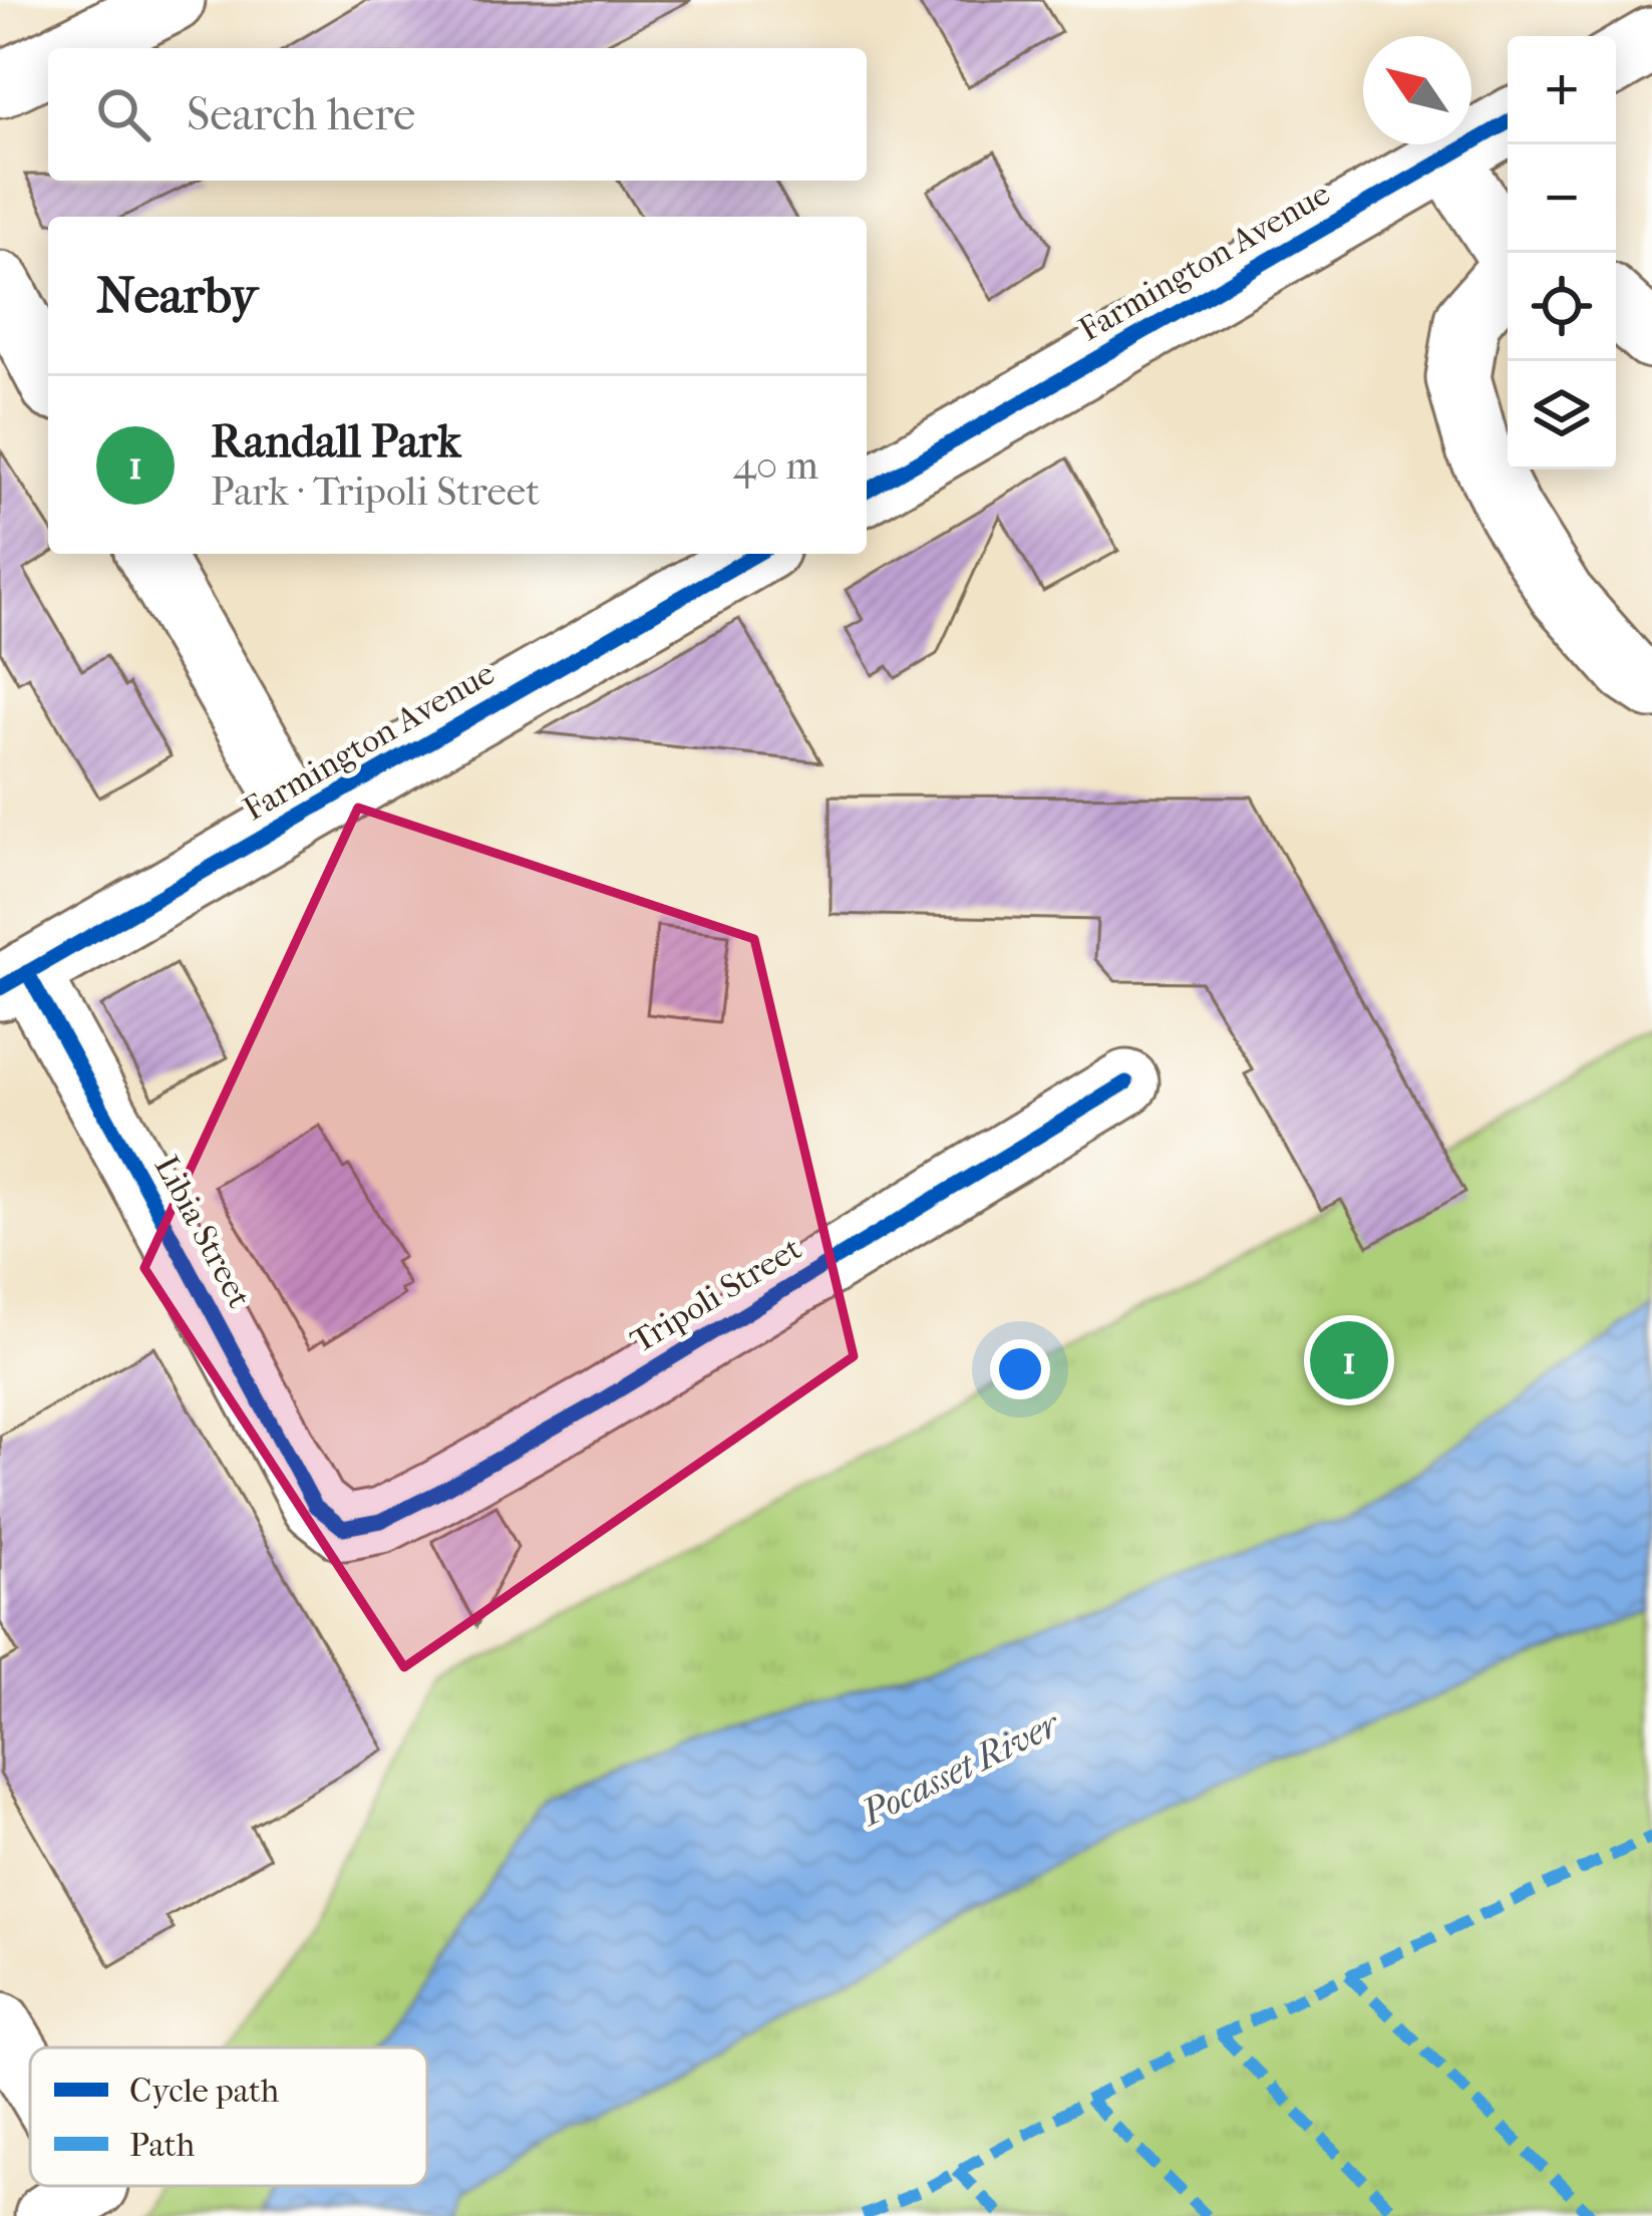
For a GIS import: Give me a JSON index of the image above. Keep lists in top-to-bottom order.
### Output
{
  "streets": {
    "street": ["Farmington Avenue", "Libia Street", "Tripoli Street"]
  },
  "crossings": [
    ["Farmington Avenue", "Libia Street"],
    ["Libia Street", "Tripoli Street"]
  ],
  "water": ["Pocasset River"],
  "legend": ["Cycle path", "Path"],
  "north": "top left",
  "page": {
    "map_buttons": ["+", "−"],
    "search": "Search here",
    "heading": "Nearby",
    "list": [
      {
        "mark": "1",
        "name": "Randall Park",
        "note": "Park · Tripoli Street",
        "value": "40 m"
      }
    ],
    "pins": "1"
  }
}
